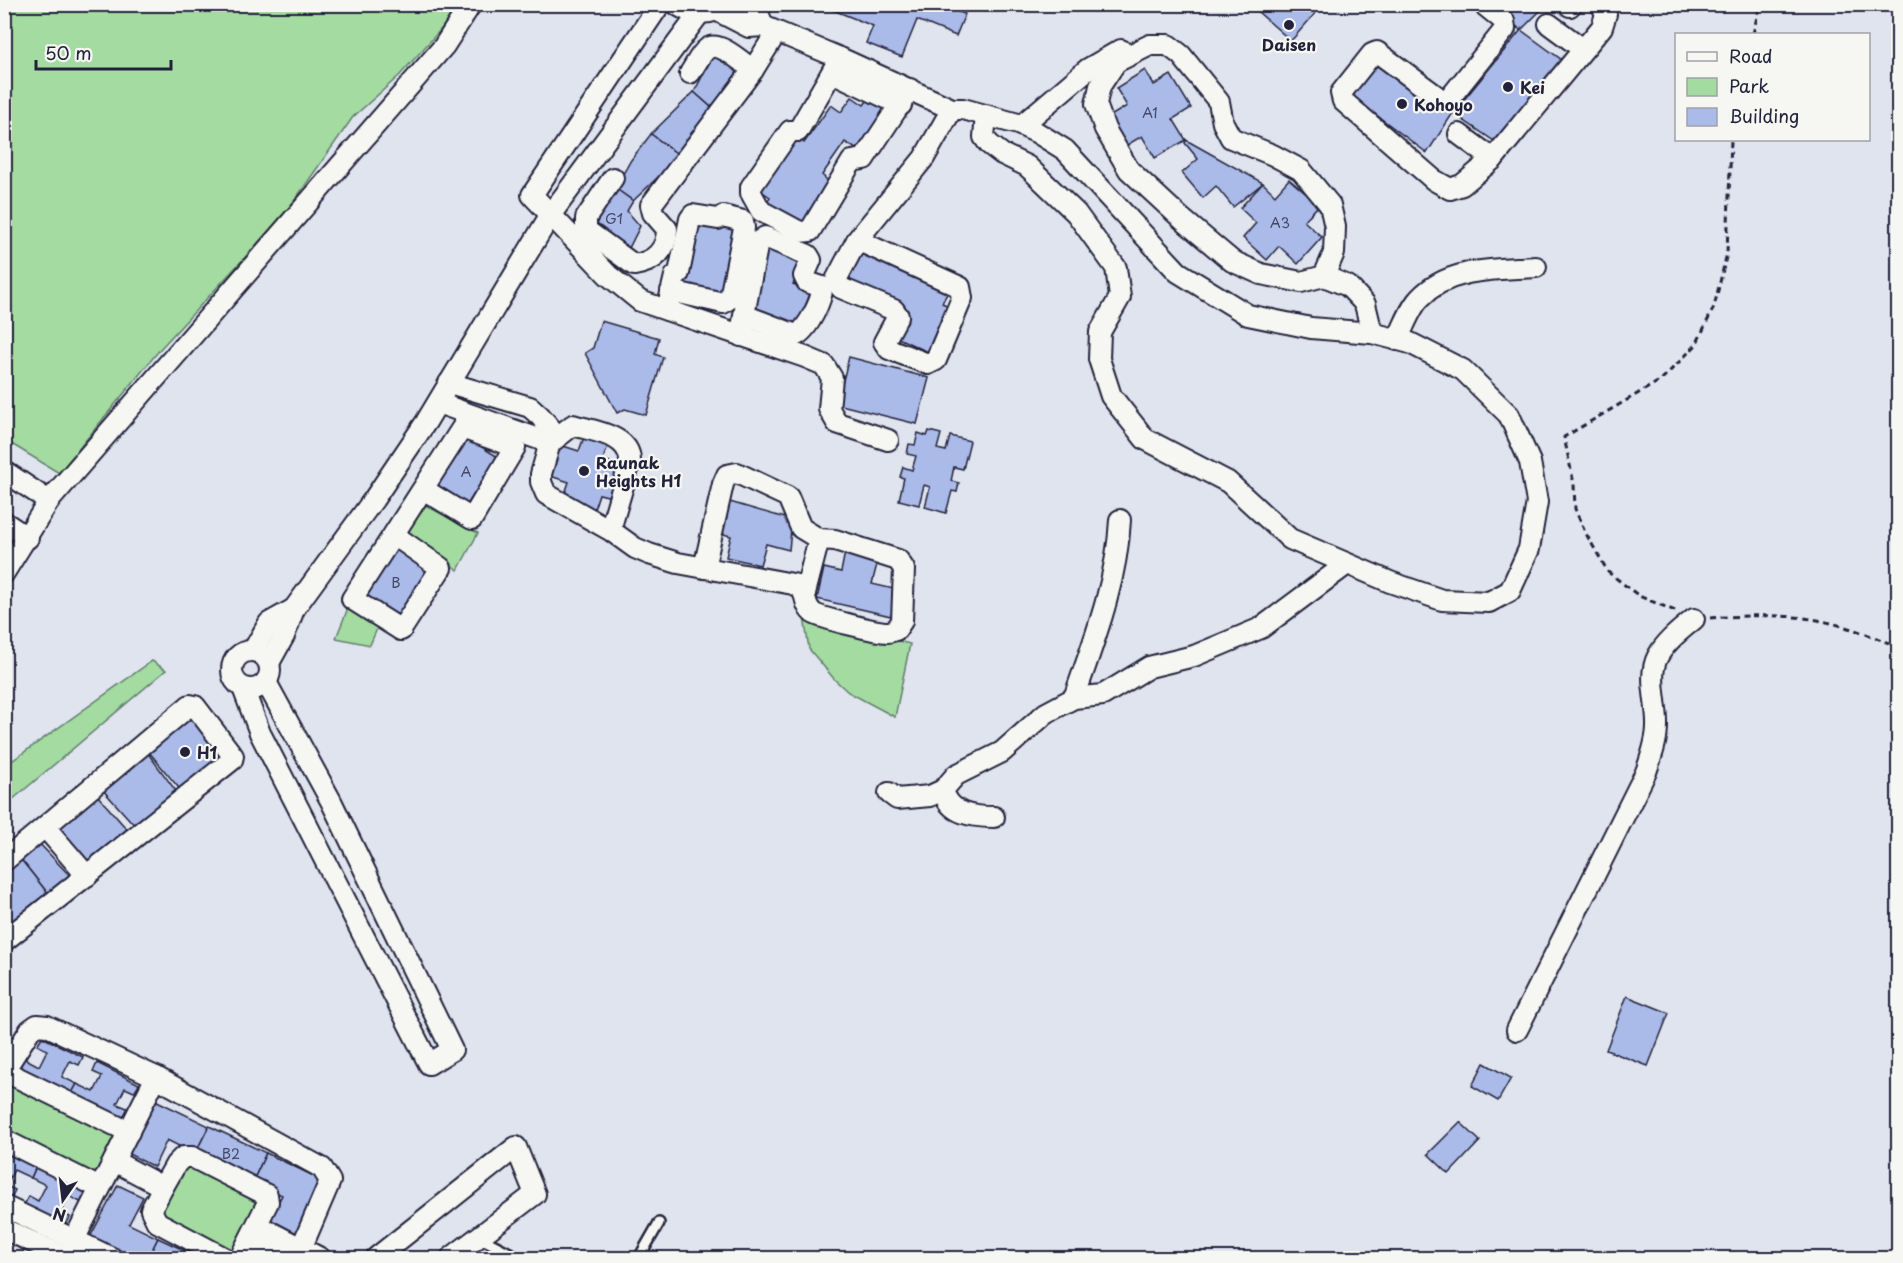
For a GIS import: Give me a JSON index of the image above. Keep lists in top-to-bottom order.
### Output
{
  "places": [
    "Daisen",
    "Kei",
    "Kohoyo",
    "Raunak Heights H1",
    "H1"
  ],
  "house_numbers": [
    "A1",
    "G1",
    "A3",
    "A",
    "B",
    "B2"
  ],
  "legend": ["Road", "Park", "Building"],
  "scale_bar": "50 m",
  "north": "bottom"
}
